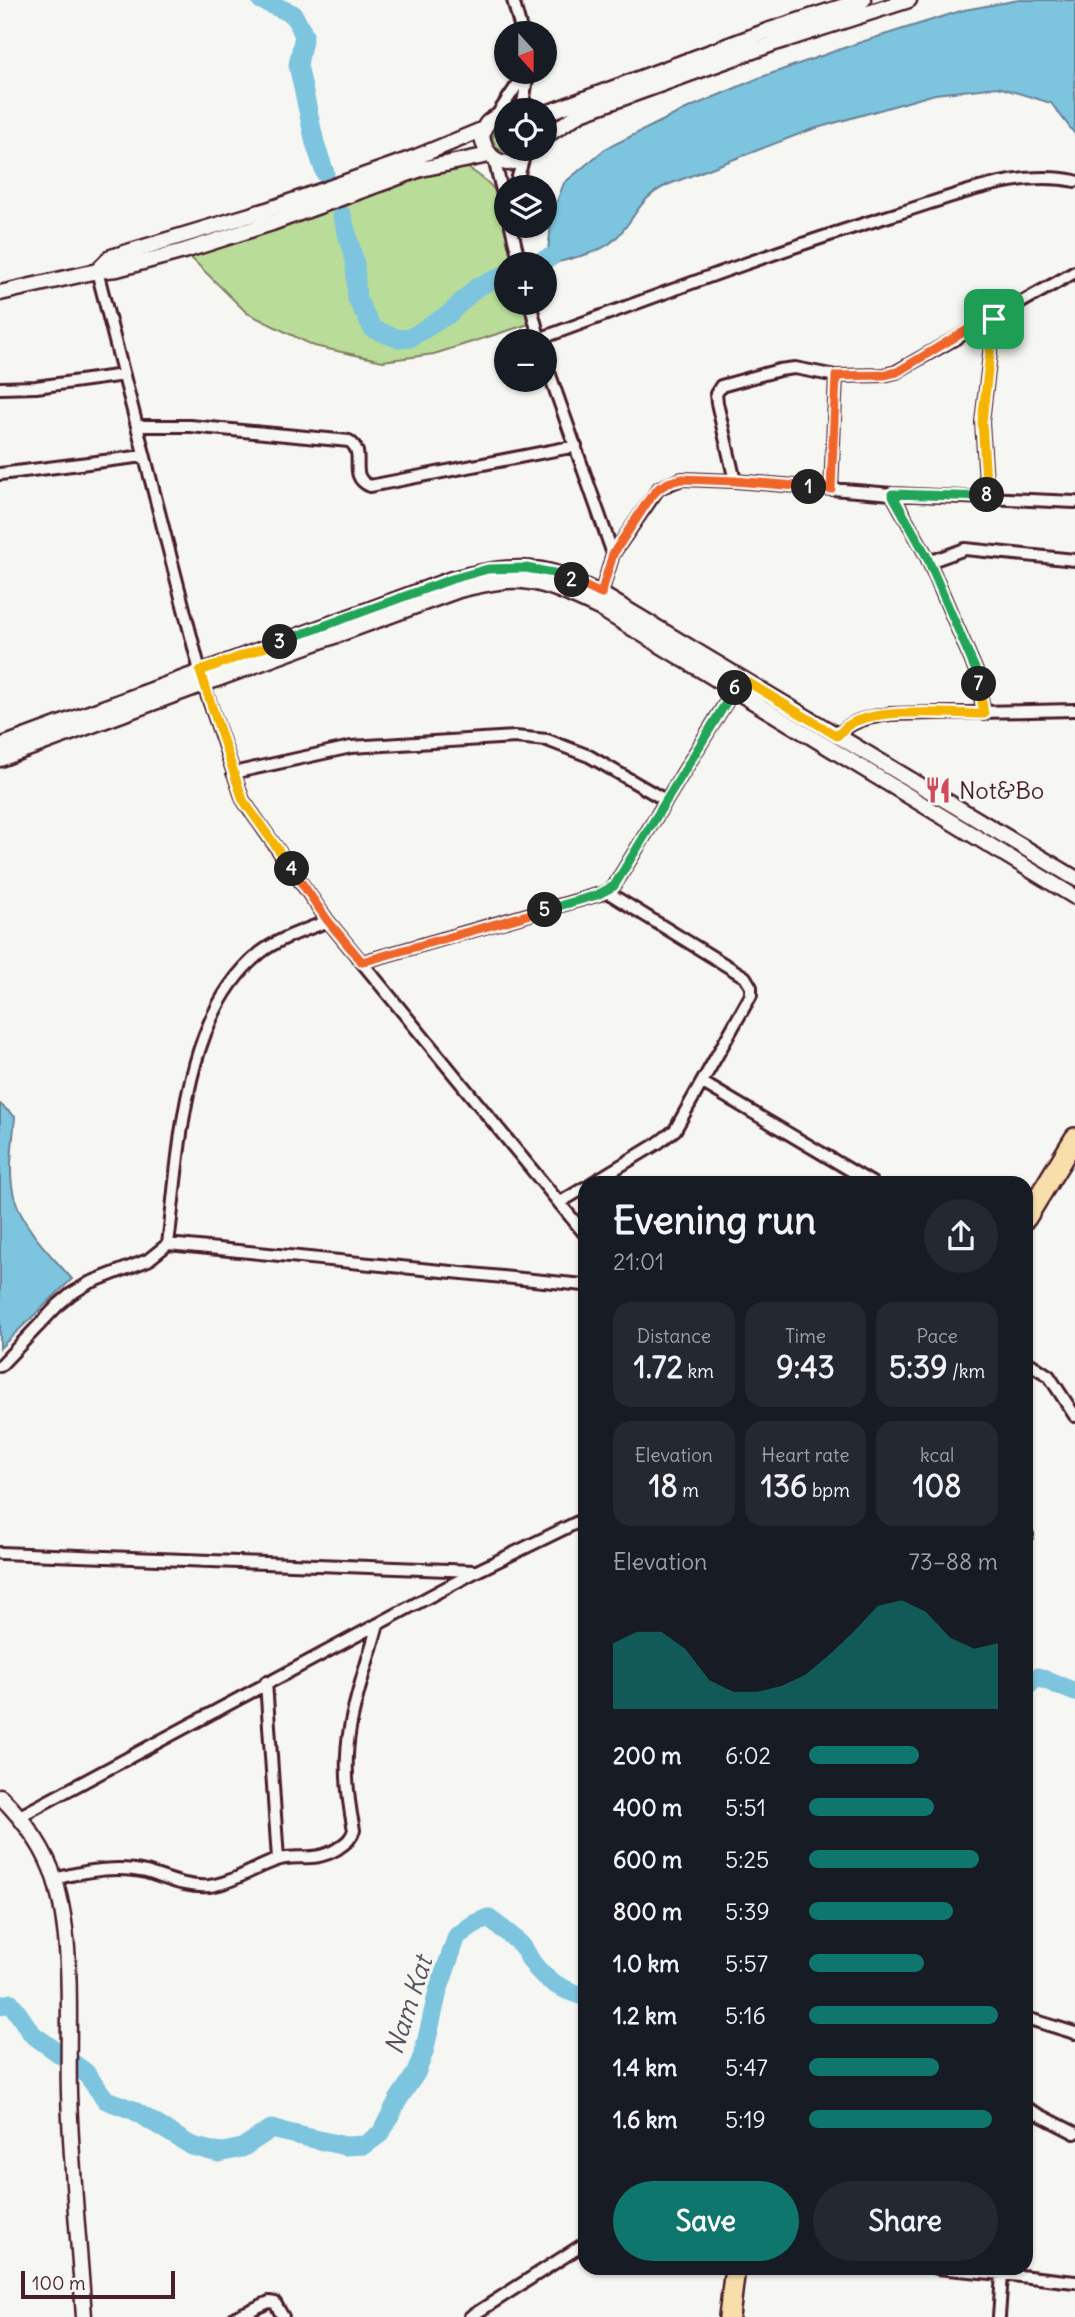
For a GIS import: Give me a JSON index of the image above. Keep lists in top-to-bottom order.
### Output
{
  "water": ["Nam Kat"],
  "places": {
    "restaurant": ["Not&Bo"]
  },
  "scale_bar": "100 m",
  "north": "bottom",
  "page": {
    "map_buttons": ["+", "−"],
    "pins": [
      "1",
      "8",
      "2",
      "3",
      "7",
      "6",
      "4",
      "5"
    ],
    "heading": ["Evening run", "21:01"],
    "stats": [
      ["Distance", "1.72 km"],
      ["Time", "9:43"],
      ["Pace", "5:39 /km"],
      ["Elevation", "18 m"],
      ["Heart rate", "136 bpm"],
      ["kcal", "108"]
    ],
    "chart": ["Elevation", "73–88 m"],
    "list": [
      {
        "name": "200 m",
        "note": "6:02"
      },
      {
        "name": "400 m",
        "note": "5:51"
      },
      {
        "name": "600 m",
        "note": "5:25"
      },
      {
        "name": "800 m",
        "note": "5:39"
      },
      {
        "name": "1.0 km",
        "note": "5:57"
      },
      {
        "name": "1.2 km",
        "note": "5:16"
      },
      {
        "name": "1.4 km",
        "note": "5:47"
      },
      {
        "name": "1.6 km",
        "note": "5:19"
      }
    ],
    "buttons": ["Save", "Share"],
    "scale": "100 m"
  }
}
